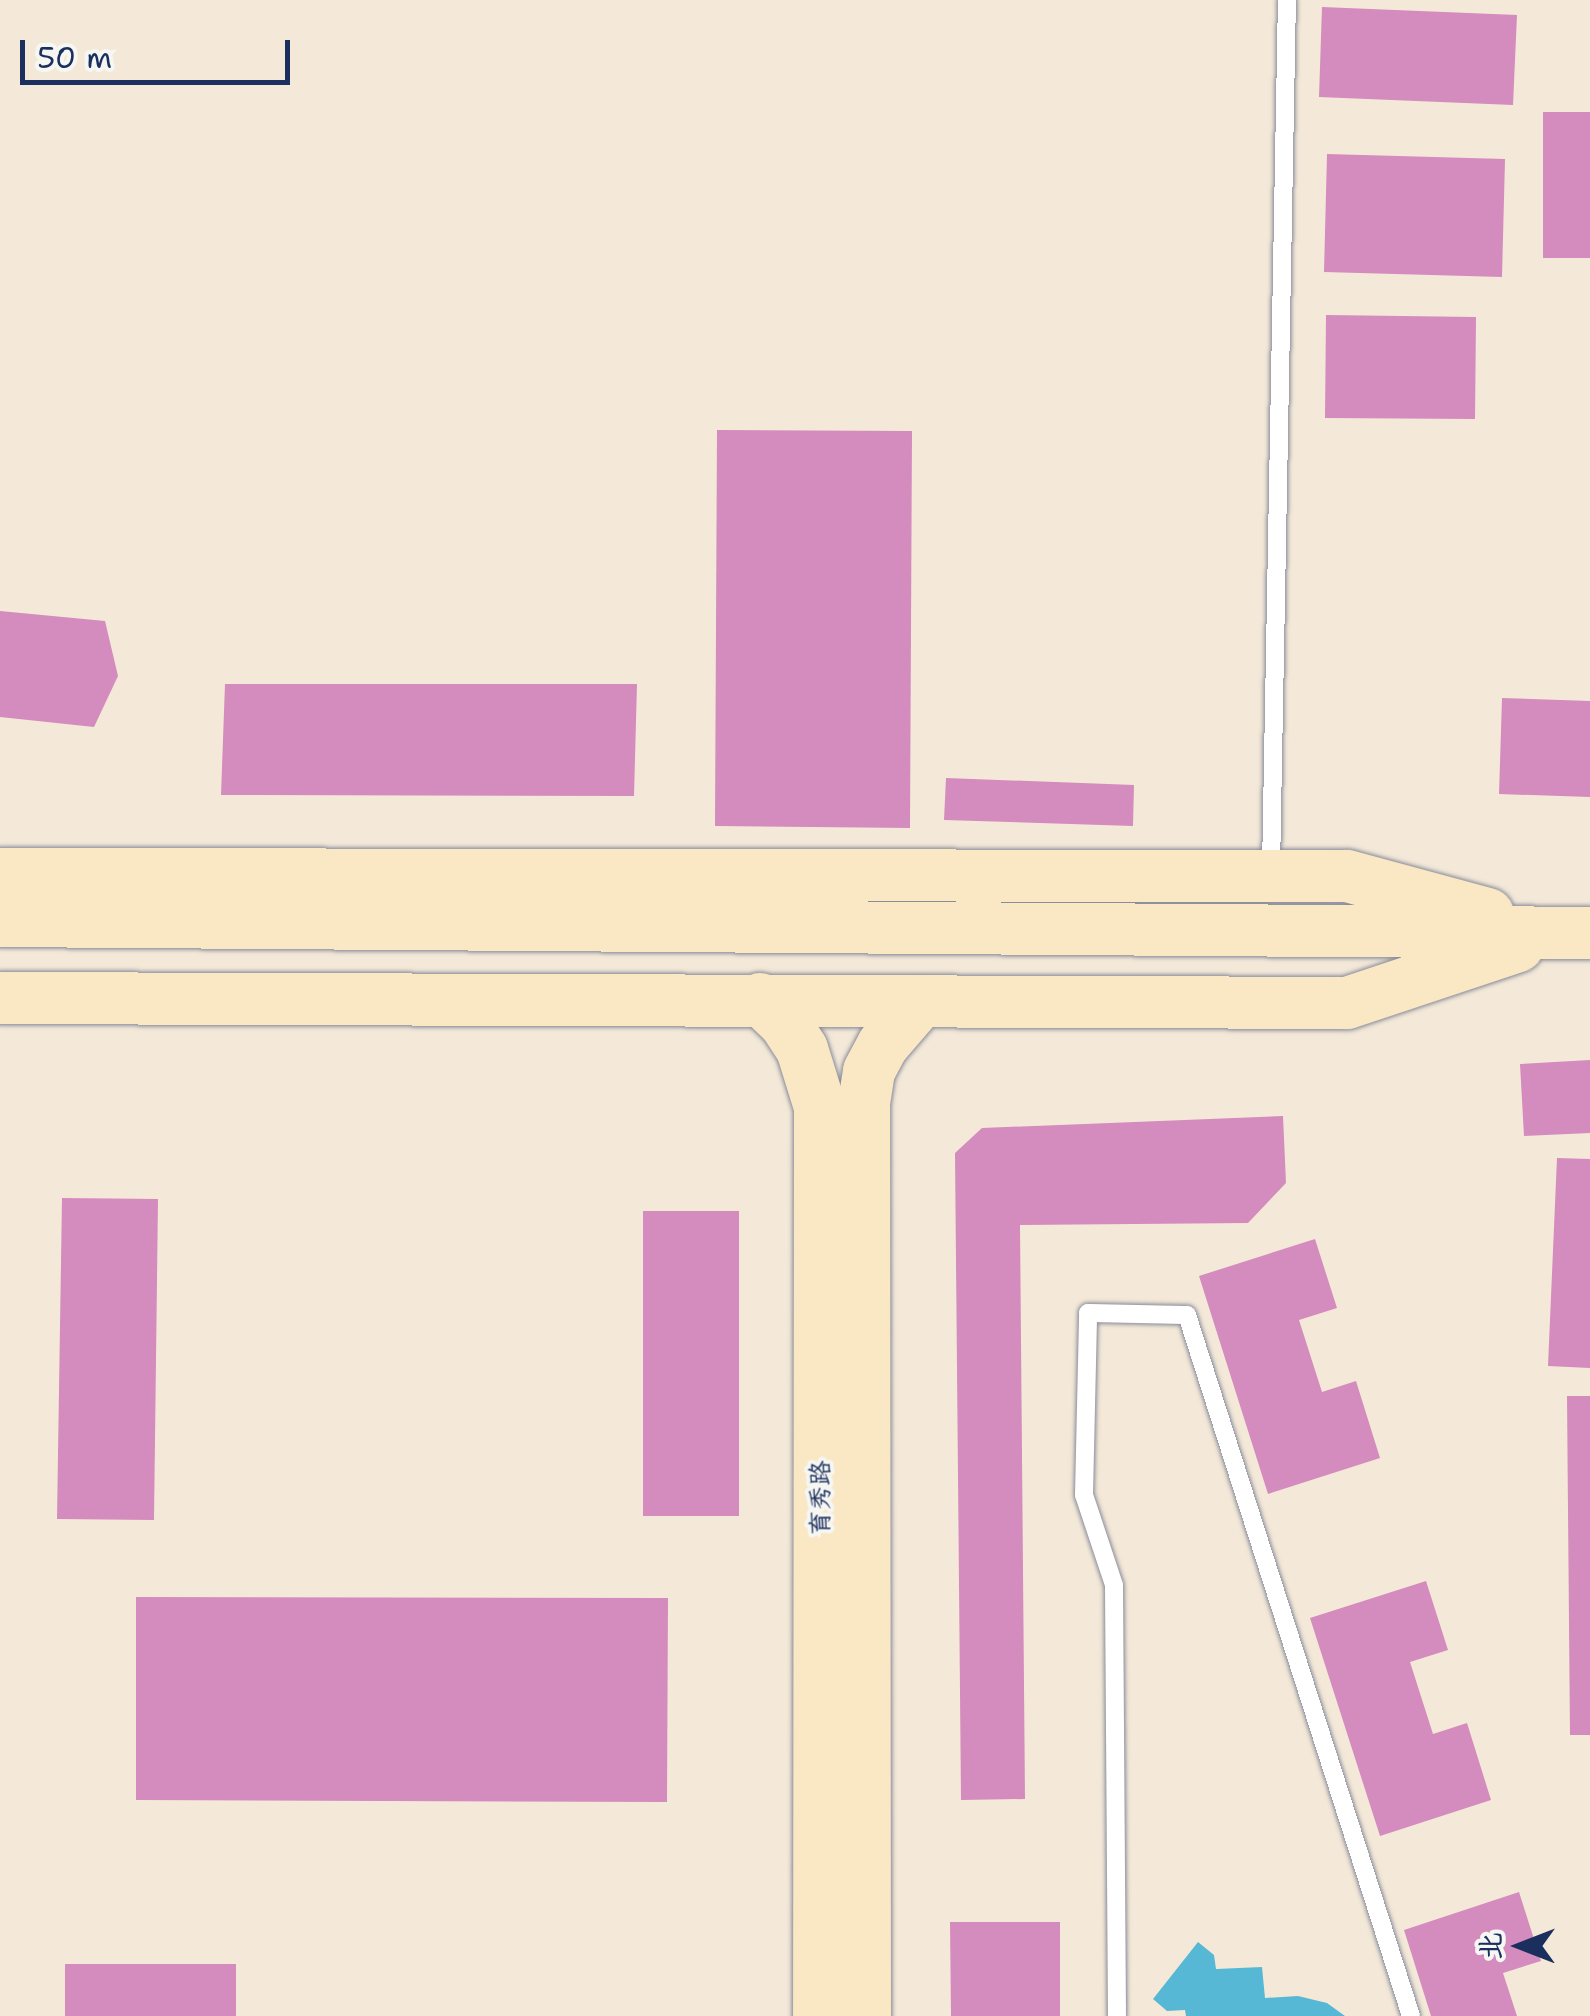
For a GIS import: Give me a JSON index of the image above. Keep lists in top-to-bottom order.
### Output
{
  "streets": {
    "street": ["育秀路"]
  },
  "scale_bar": "50 m",
  "north": "left"
}
